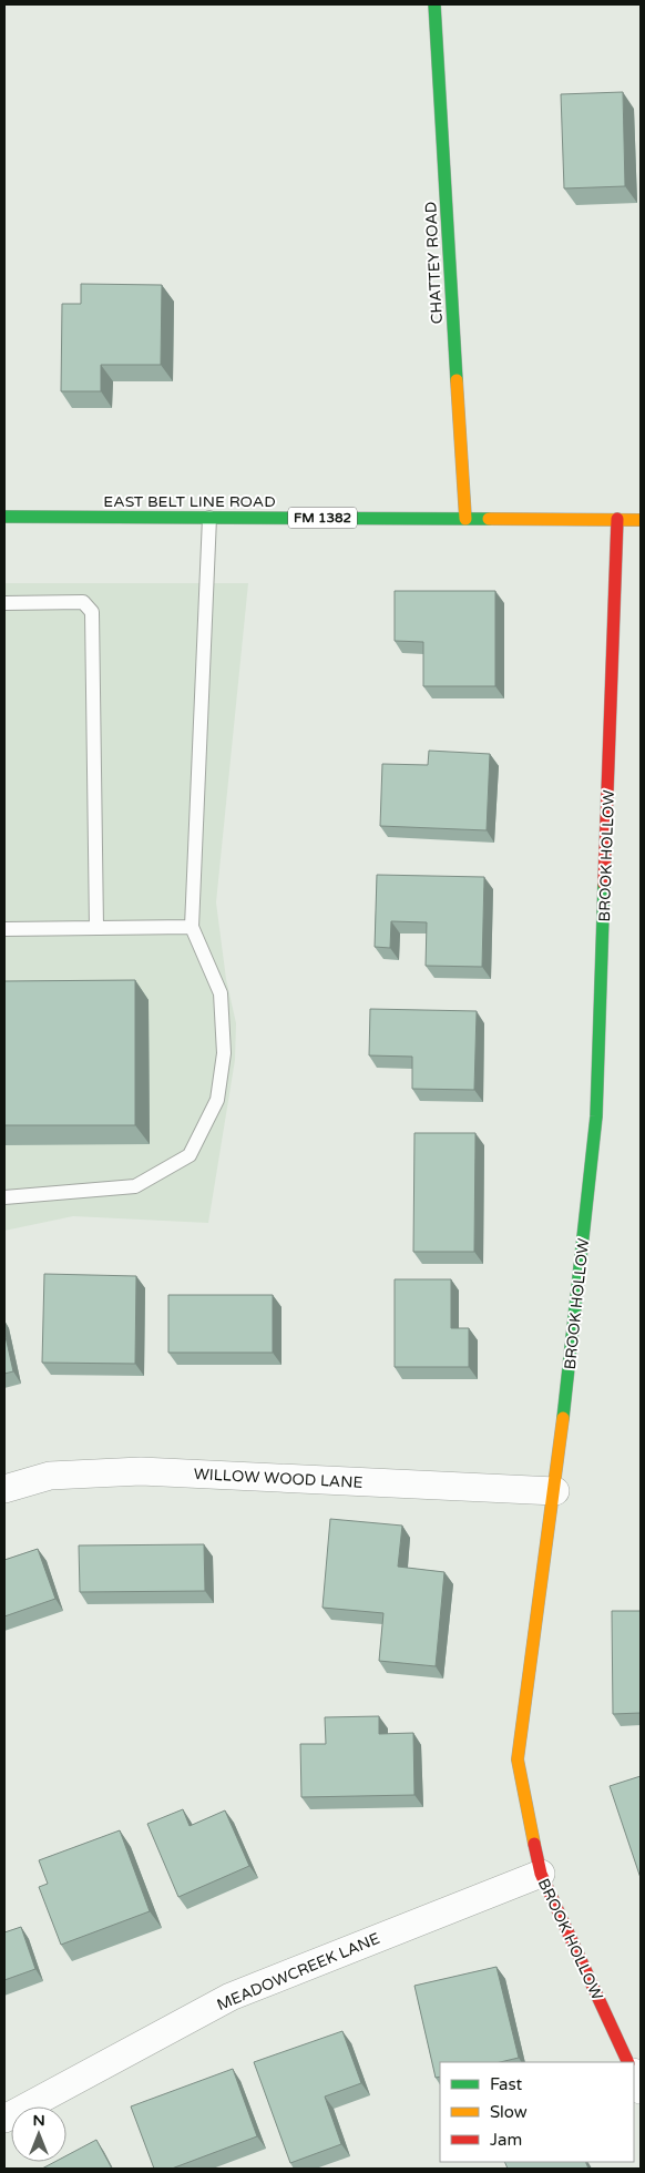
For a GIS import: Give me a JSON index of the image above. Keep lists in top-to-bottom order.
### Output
{
  "streets": {
    "street": [
      "CHATTEY ROAD",
      "EAST BELT LINE ROAD",
      "FM 1382",
      "BROOK HOLLOW",
      "WILLOW WOOD LANE",
      "MEADOWCREEK LANE"
    ]
  },
  "crossings": [
    ["CHATTEY ROAD", "EAST BELT LINE ROAD"],
    ["EAST BELT LINE ROAD", "BROOK HOLLOW"],
    ["BROOK HOLLOW", "WILLOW WOOD LANE"],
    ["BROOK HOLLOW", "MEADOWCREEK LANE"]
  ],
  "legend": ["Fast", "Slow", "Jam"],
  "north": "top"
}
